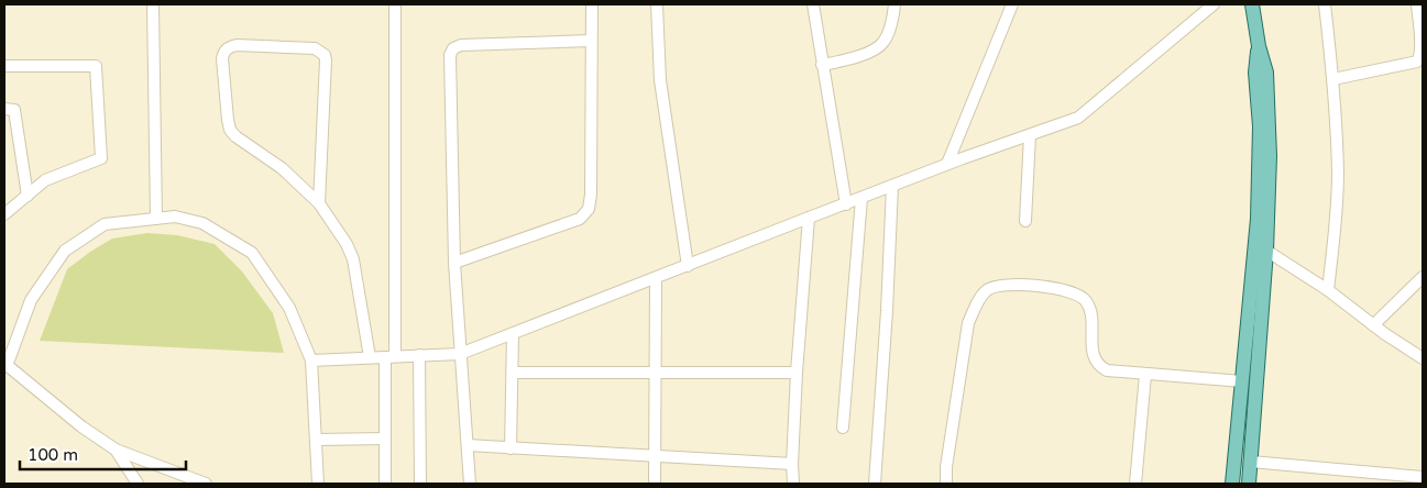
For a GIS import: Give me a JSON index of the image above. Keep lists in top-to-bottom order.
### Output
{
  "scale_bar": "100 m"
}
